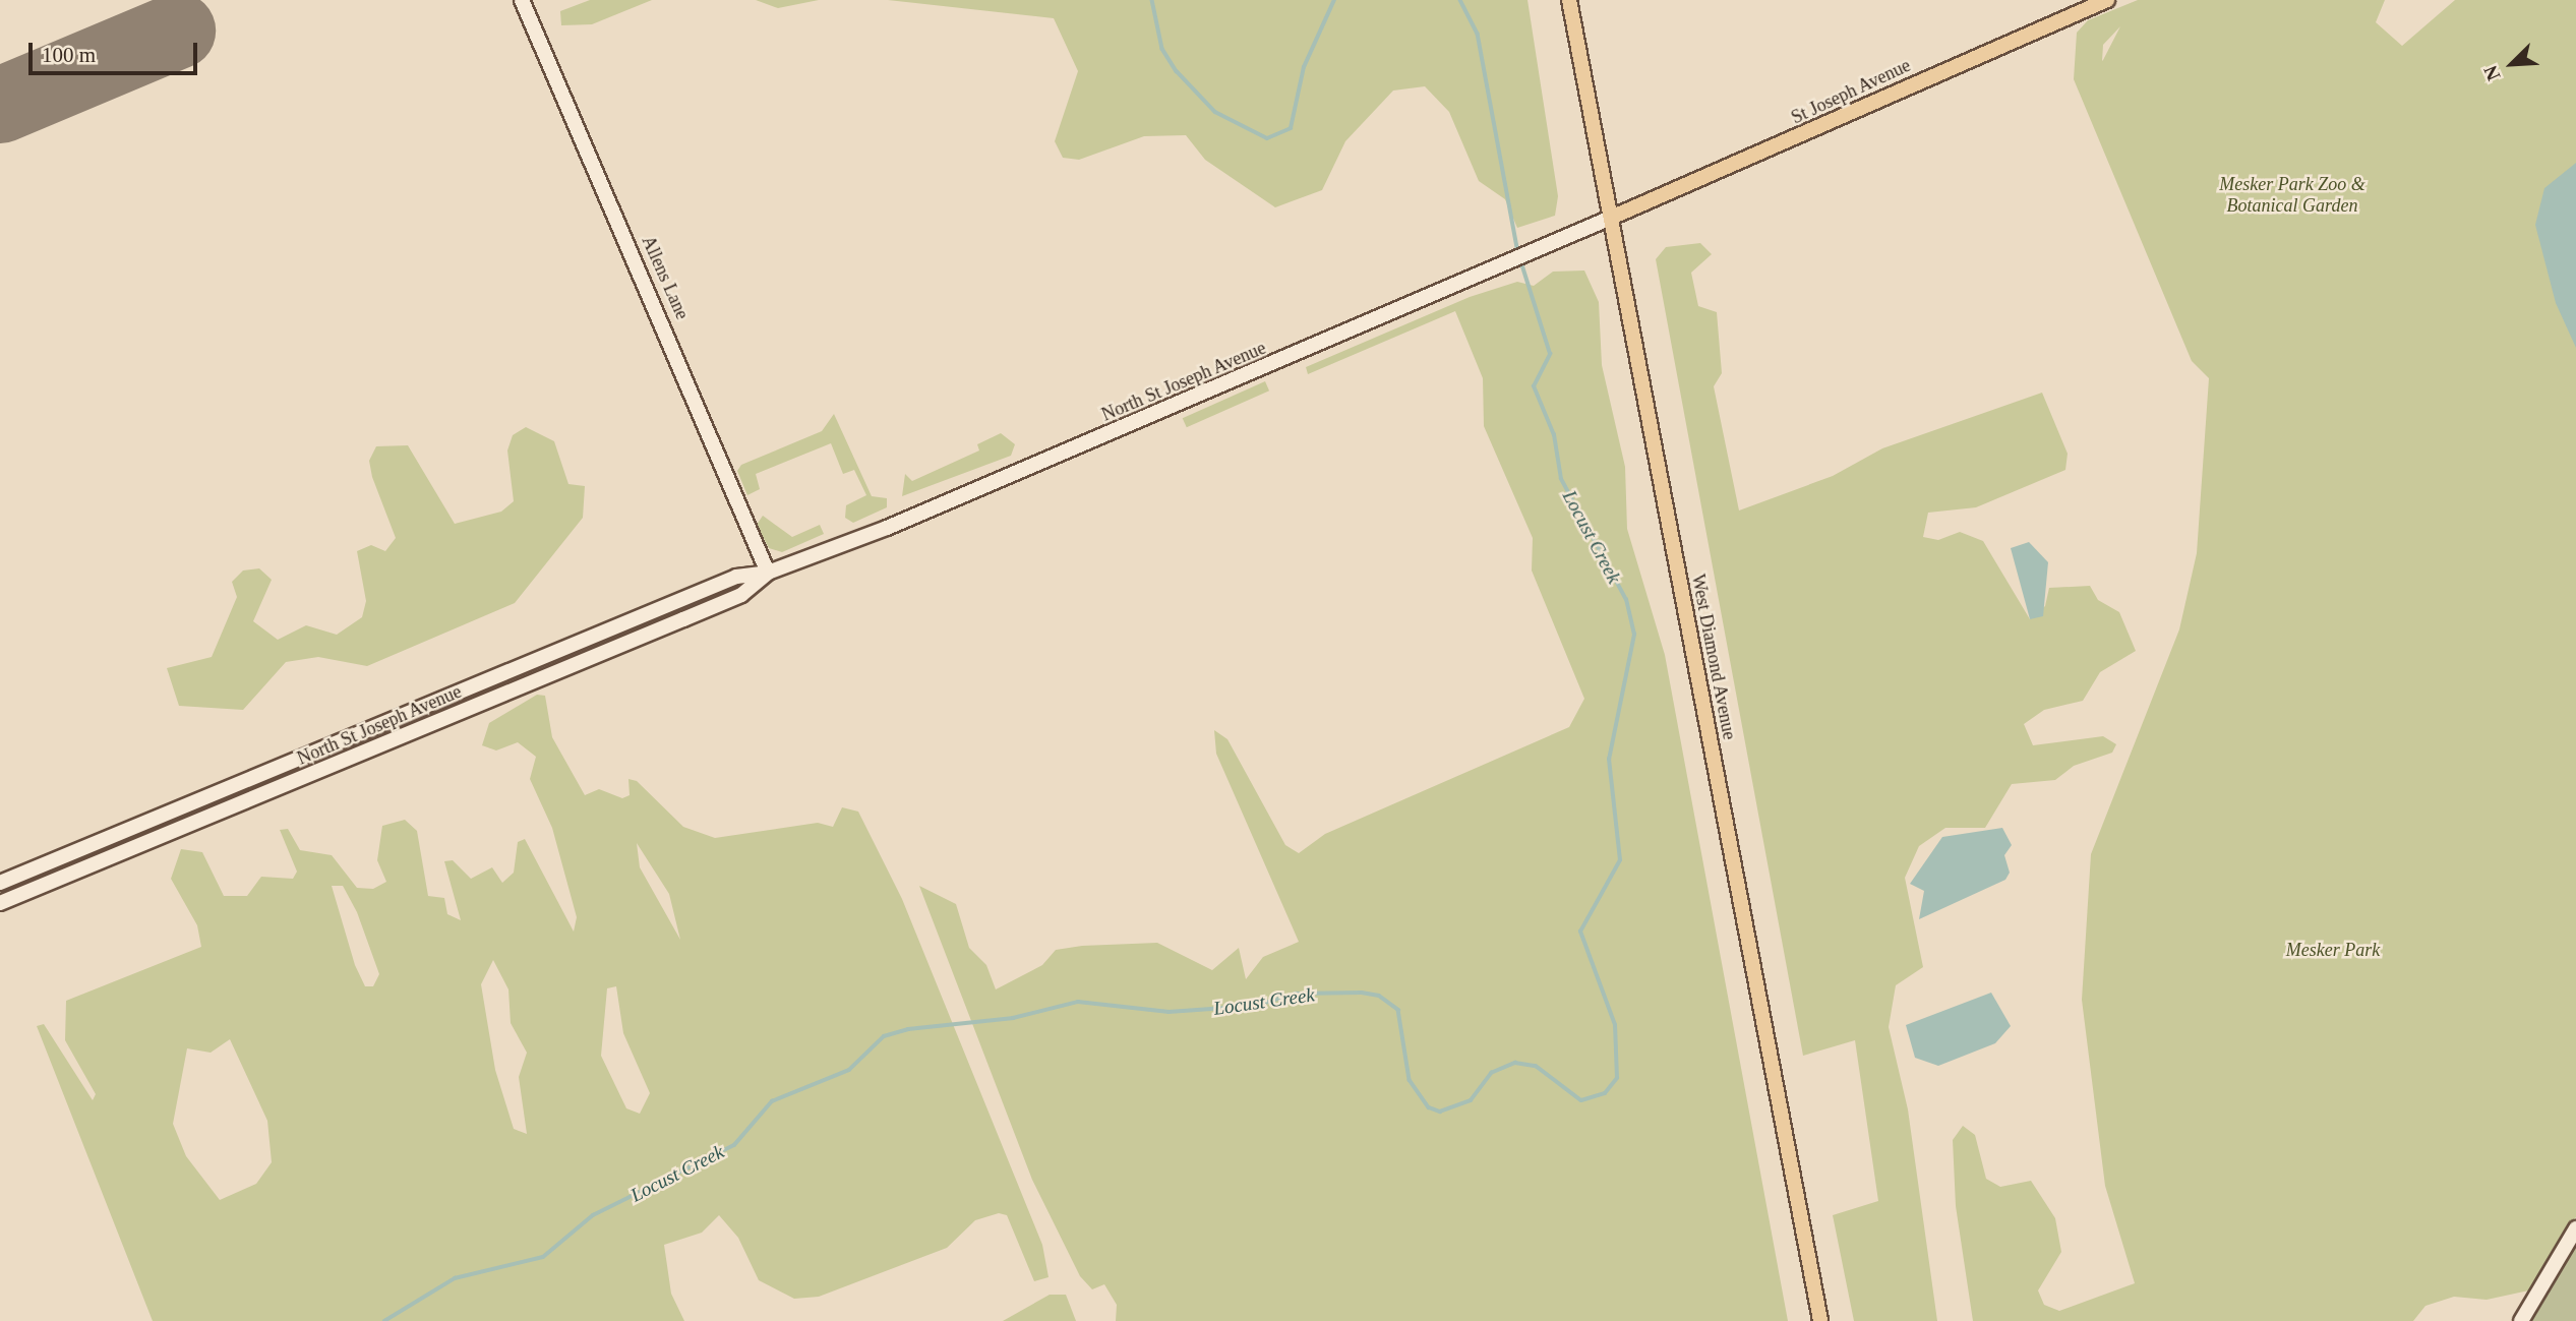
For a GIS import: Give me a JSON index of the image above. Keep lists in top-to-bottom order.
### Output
{
  "streets": {
    "main road": [
      "St Joseph Avenue",
      "Allens Lane",
      "North St Joseph Avenue",
      "West Diamond Avenue"
    ]
  },
  "crossings": [
    ["St Joseph Avenue", "North St Joseph Avenue"],
    ["St Joseph Avenue", "West Diamond Avenue"],
    ["Allens Lane", "North St Joseph Avenue"],
    ["North St Joseph Avenue", "West Diamond Avenue"]
  ],
  "water": ["Locust Creek"],
  "parks": ["Mesker Park Zoo & Botanical Garden", "Mesker Park"],
  "scale_bar": "100 m",
  "north": "bottom left"
}
